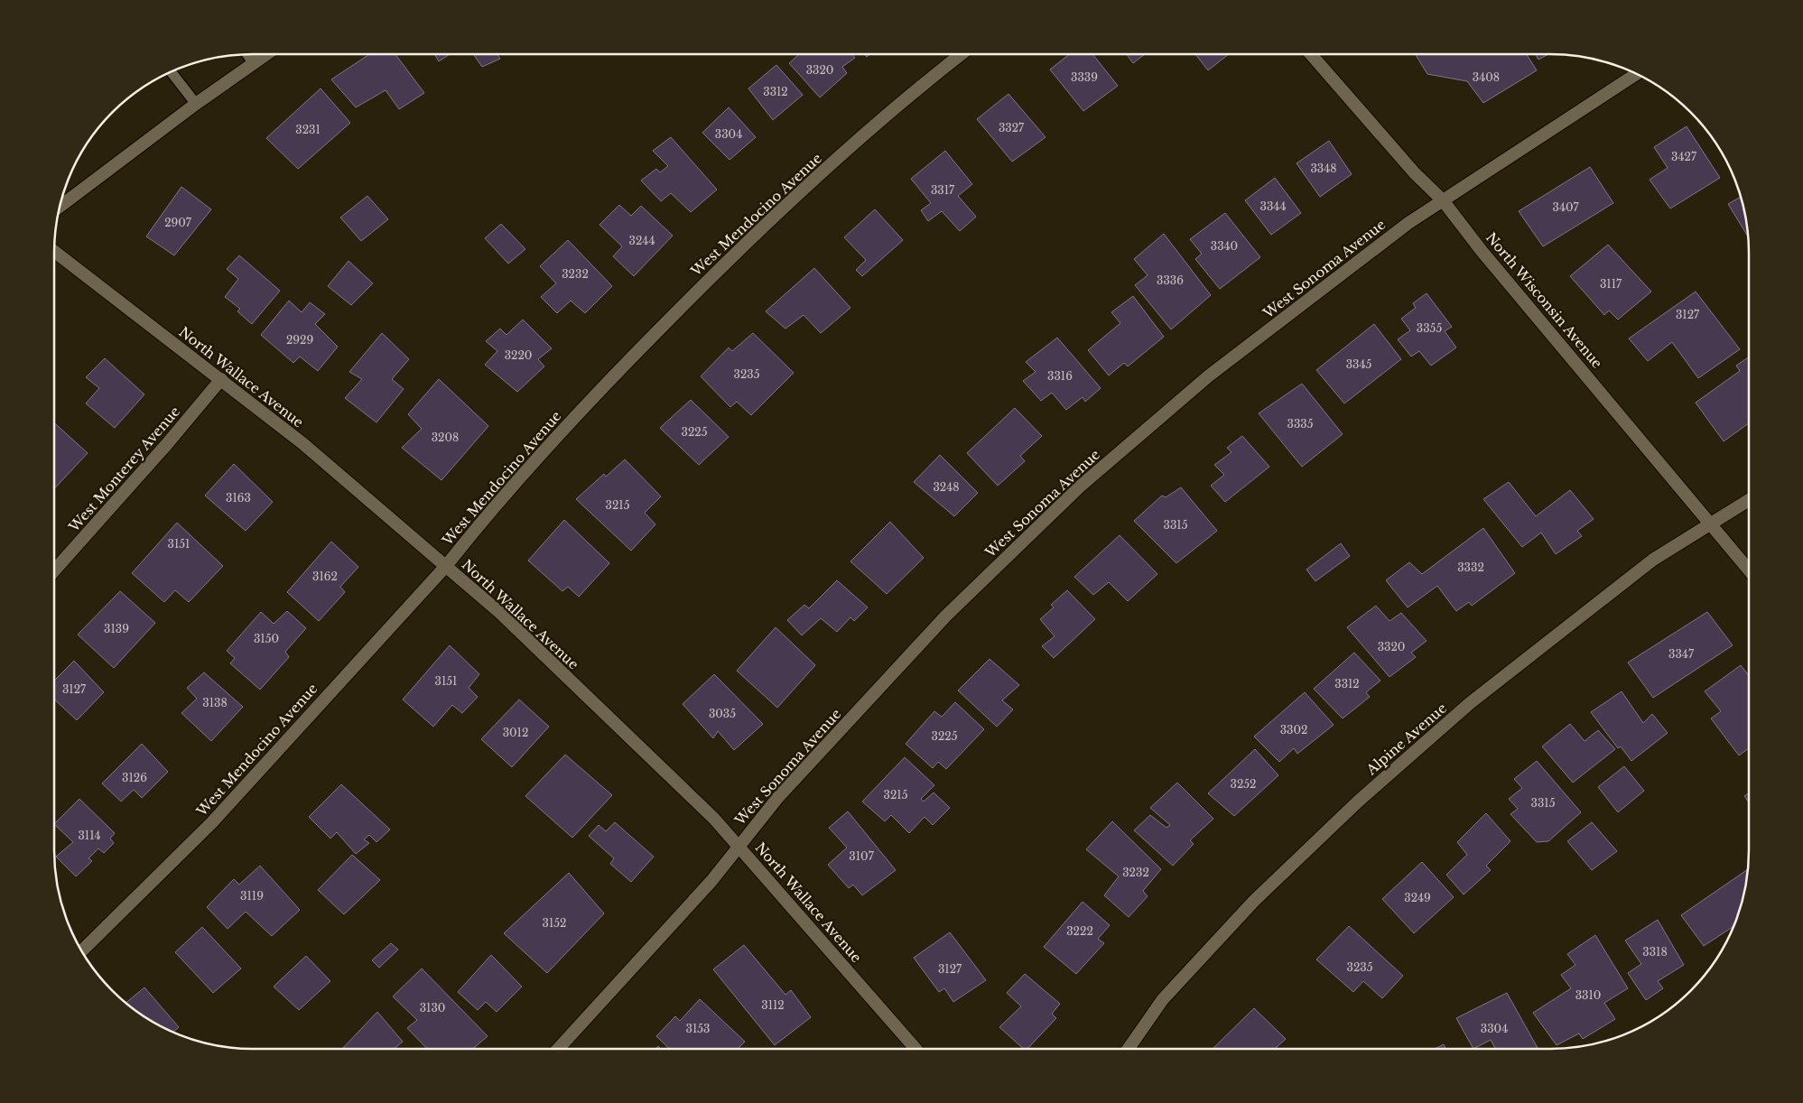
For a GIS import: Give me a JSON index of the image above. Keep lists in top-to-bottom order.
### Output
{
  "streets": {
    "street": [
      "West Mendocino Avenue",
      "West Sonoma Avenue",
      "North Wisconsin Avenue",
      "North Wallace Avenue",
      "West Monterey Avenue",
      "Alpine Avenue"
    ]
  },
  "crossings": [
    ["West Mendocino Avenue", "North Wallace Avenue"],
    ["West Sonoma Avenue", "North Wisconsin Avenue"],
    ["West Sonoma Avenue", "North Wallace Avenue"],
    ["North Wisconsin Avenue", "Alpine Avenue"],
    ["North Wallace Avenue", "West Monterey Avenue"]
  ],
  "house_numbers": [
    "3320",
    "3339",
    "3408",
    "3312",
    "3327",
    "3231",
    "3304",
    "3427",
    "3348",
    "3317",
    "3344",
    "3407",
    "2907",
    "3244",
    "3340",
    "3232",
    "3336",
    "3117",
    "3127",
    "3355",
    "2929",
    "3220",
    "3345",
    "3235",
    "3316",
    "3335",
    "3225",
    "3208",
    "3248",
    "3163",
    "3215",
    "3315",
    "3151",
    "3332",
    "3162",
    "3139",
    "3150",
    "3320",
    "3347",
    "3151",
    "3312",
    "3127",
    "3138",
    "3035",
    "3302",
    "3012",
    "3225",
    "3126",
    "3252",
    "3215",
    "3315",
    "3114",
    "3107",
    "3232",
    "3119",
    "3249",
    "3152",
    "3222",
    "3318",
    "3235",
    "3127",
    "3310",
    "3112",
    "3130",
    "3153",
    "3304"
  ]
}
